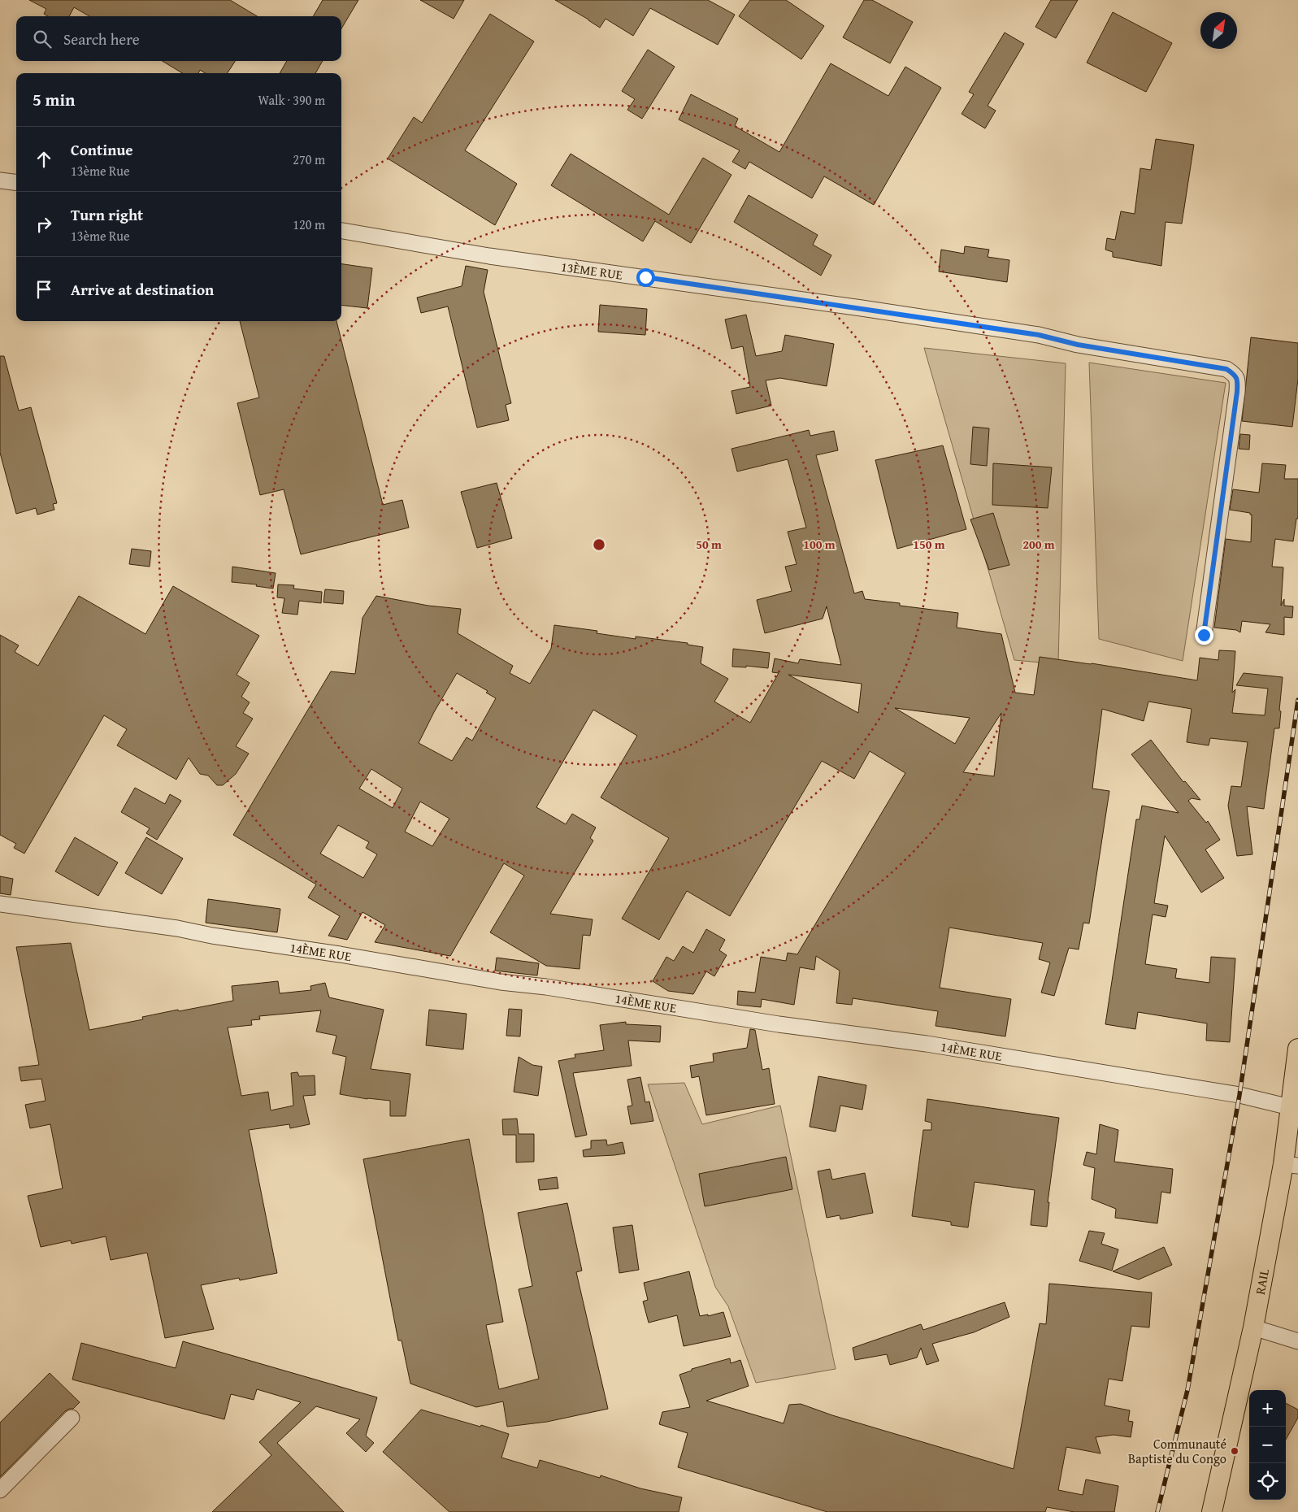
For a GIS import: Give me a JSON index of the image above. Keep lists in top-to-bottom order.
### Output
{
  "streets": {
    "main road": ["RAIL"],
    "street": ["13ÈME RUE", "14ÈME RUE"]
  },
  "crossings": [
    ["14ÈME RUE", "RAIL"]
  ],
  "places": ["Communauté Baptiste du Congo"],
  "north": "top right",
  "page": {
    "search": "Search here",
    "heading": ["5 min", "Walk · 390 m"],
    "list": [
      ["Continue", "13ème Rue", "270 m"],
      ["Turn right", "13ème Rue", "120 m"],
      "Arrive at destination"
    ],
    "map_buttons": ["+", "−"]
  },
  "rings": [
    "50 m",
    "100 m",
    "150 m",
    "200 m"
  ]
}
